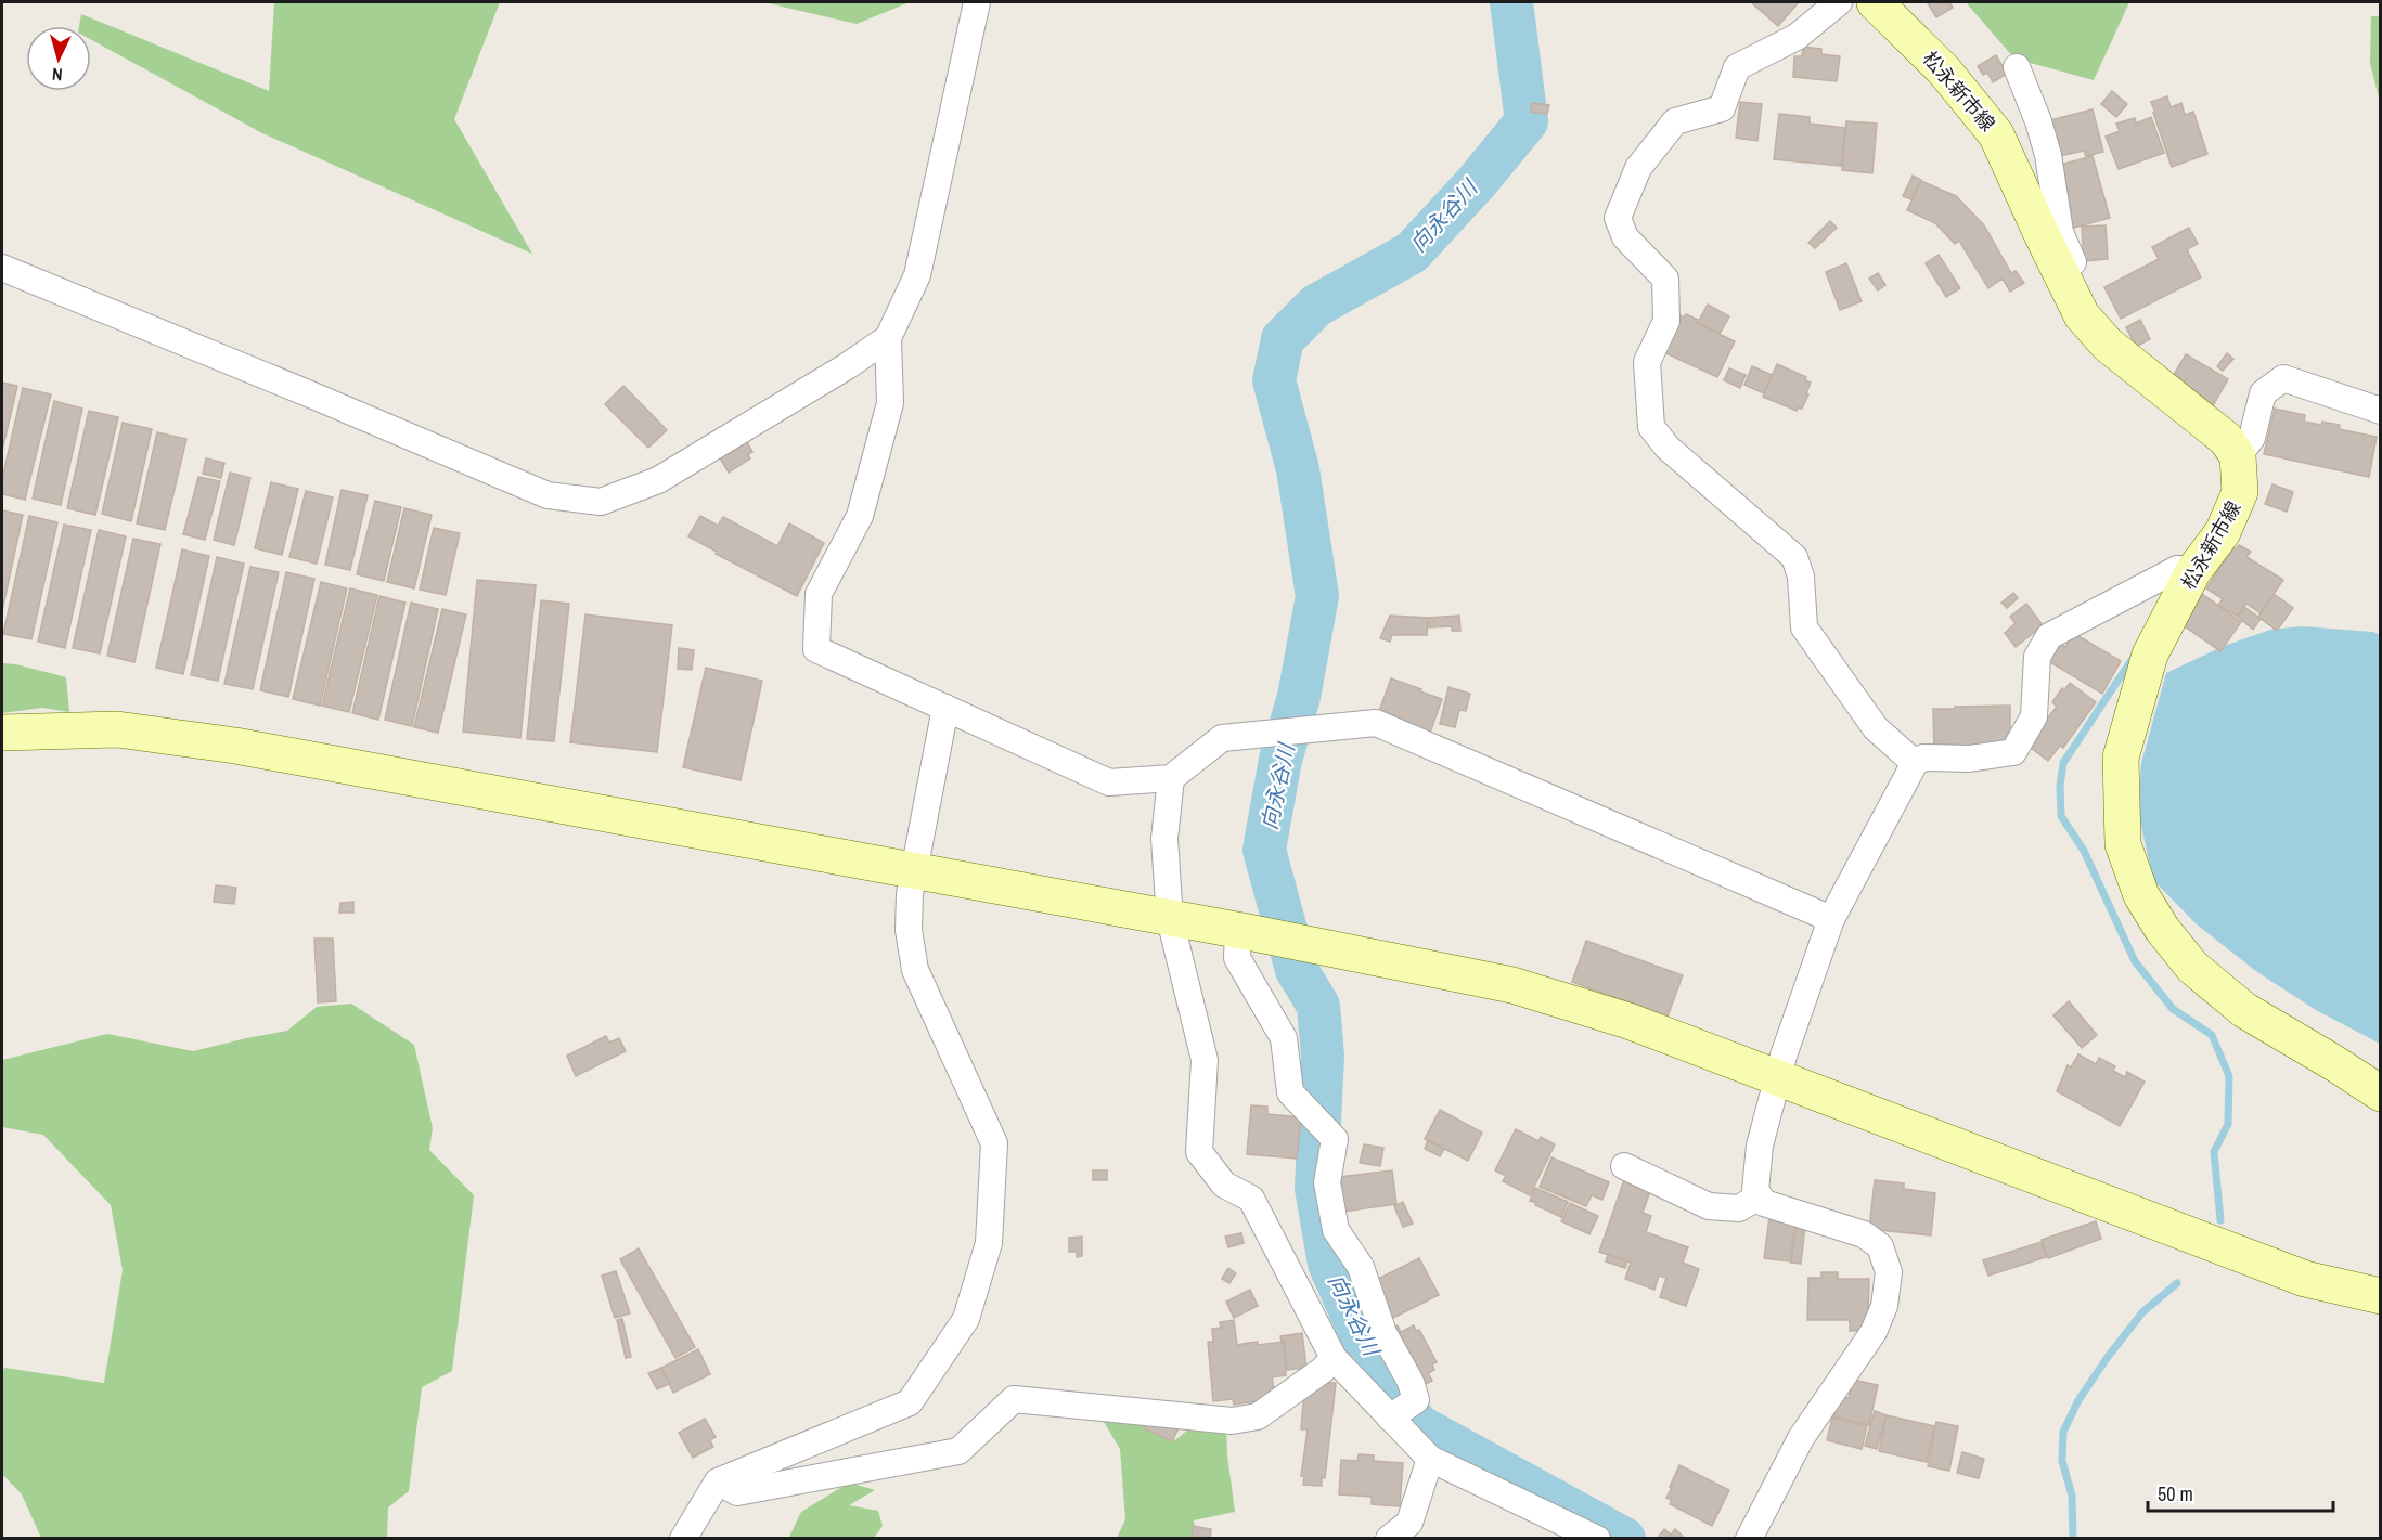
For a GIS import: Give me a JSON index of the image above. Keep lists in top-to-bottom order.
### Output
{
  "streets": {
    "street": ["松永新市線"]
  },
  "water": ["向永谷川"],
  "scale_bar": "50 m",
  "north": "bottom"
}
